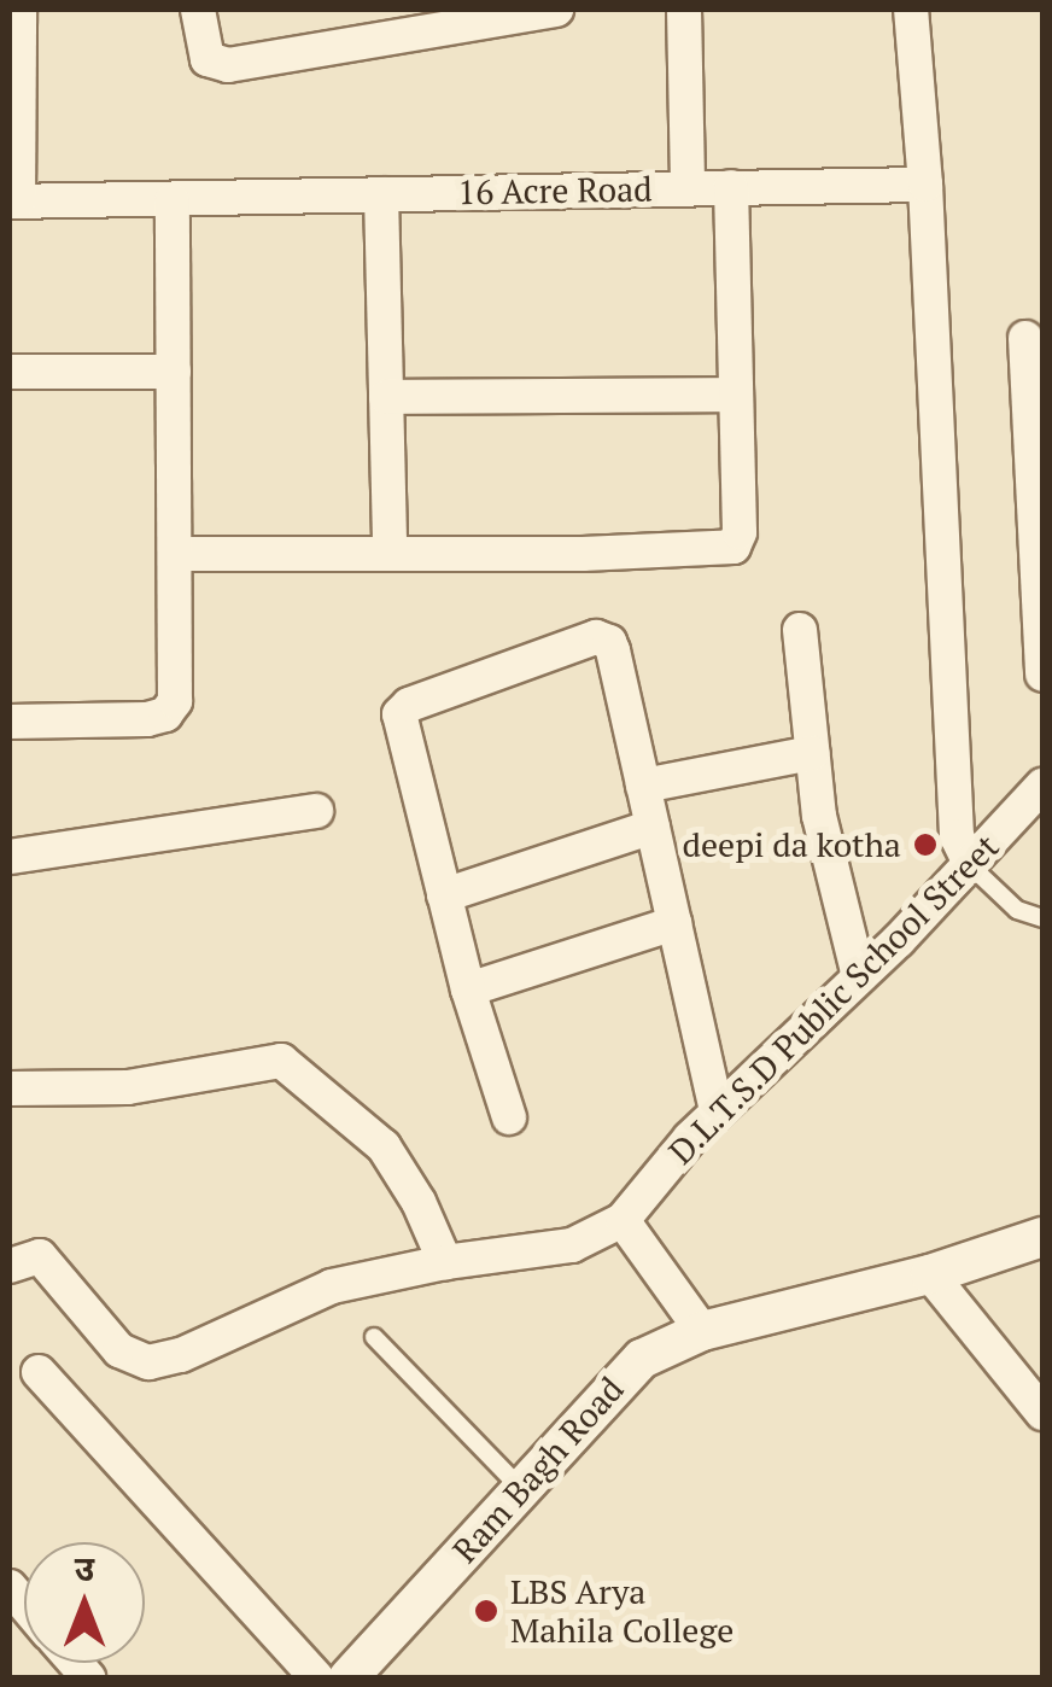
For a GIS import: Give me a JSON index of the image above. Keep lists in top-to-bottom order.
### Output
{
  "streets": {
    "street": ["16 Acre Road", "D.L.T.S.D Public School Street", "Ram Bagh Road"]
  },
  "places": ["deepi da kotha", "LBS Arya Mahila College"],
  "north": "top"
}
